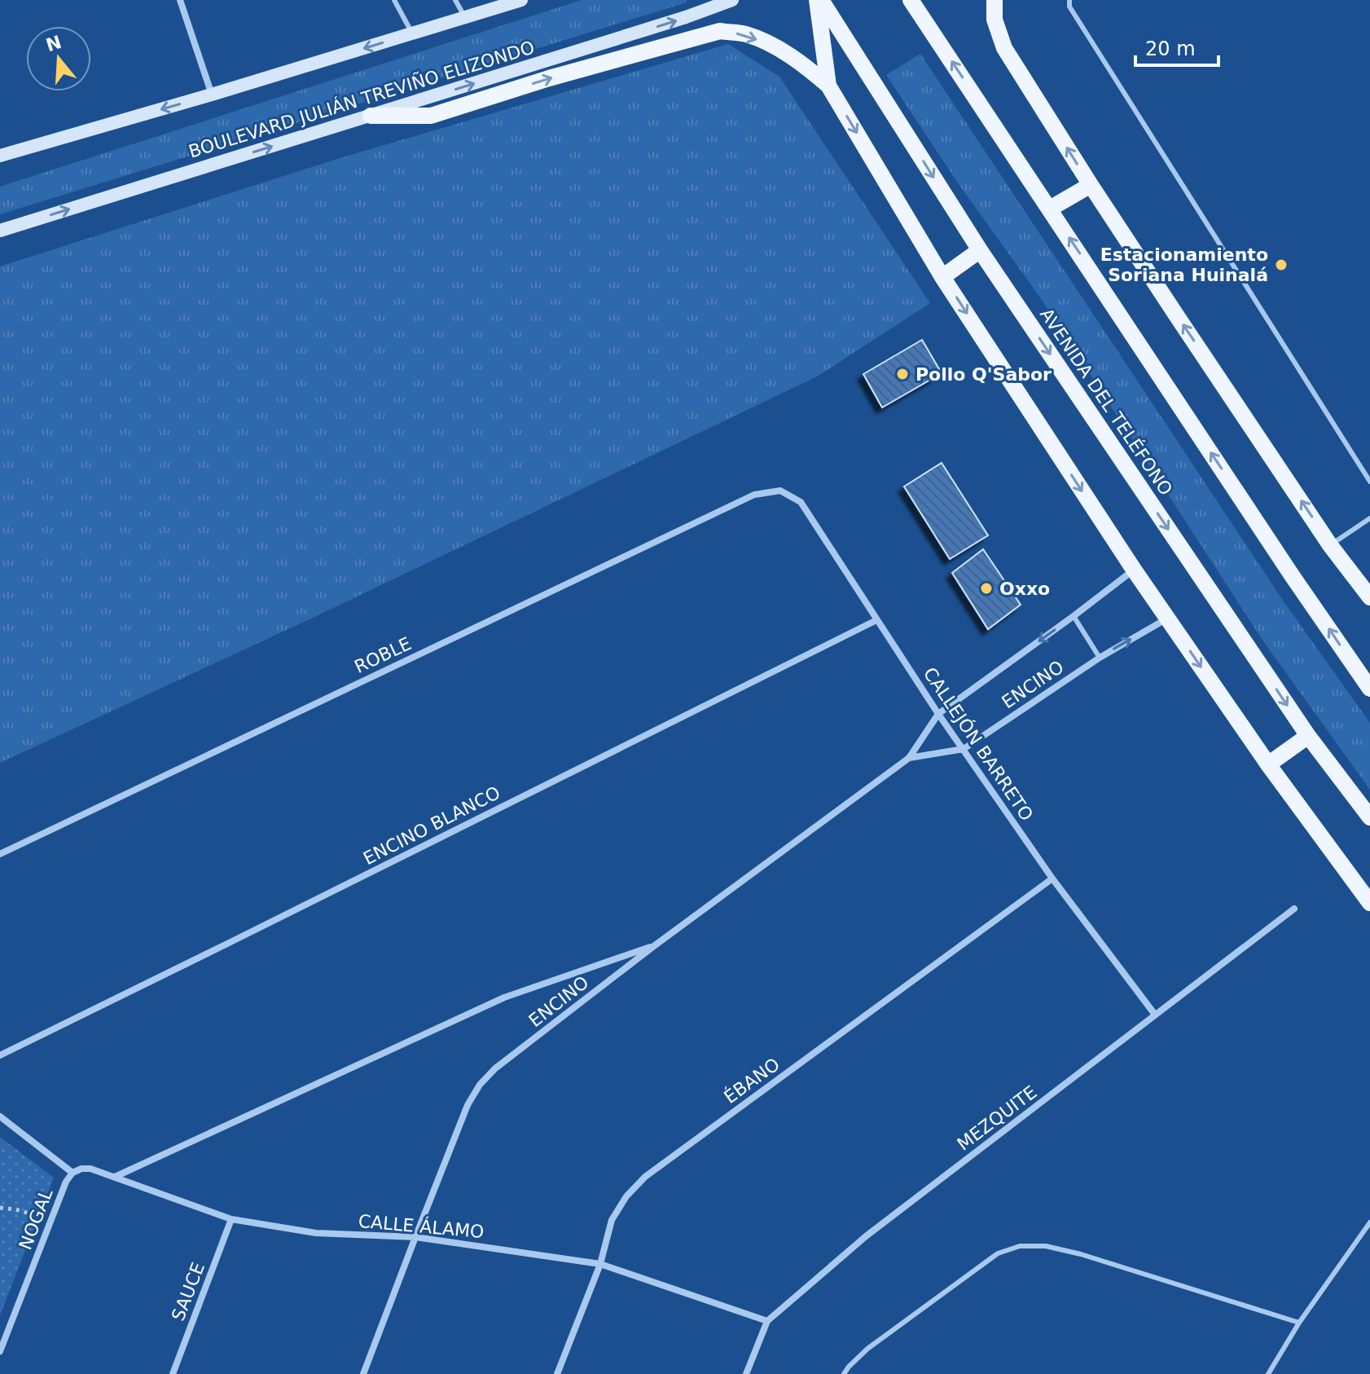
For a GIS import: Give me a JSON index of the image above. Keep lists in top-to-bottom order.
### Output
{
  "streets": {
    "main road": ["BOULEVARD JULIÁN TREVIÑO ELIZONDO", "AVENIDA DEL TELÉFONO"],
    "street": [
      "ROBLE",
      "ENCINO",
      "CALLEJÓN BARRETO",
      "ENCINO BLANCO",
      "ÉBANO",
      "MEZQUITE",
      "NOGAL",
      "CALLE ÁLAMO",
      "SAUCE"
    ]
  },
  "crossings": [
    ["ROBLE", "CALLEJÓN BARRETO"],
    ["ENCINO", "CALLEJÓN BARRETO"],
    ["ENCINO", "CALLE ÁLAMO"],
    ["CALLEJÓN BARRETO", "ENCINO BLANCO"],
    ["CALLEJÓN BARRETO", "ÉBANO"],
    ["CALLEJÓN BARRETO", "MEZQUITE"],
    ["ÉBANO", "CALLE ÁLAMO"],
    ["MEZQUITE", "CALLE ÁLAMO"],
    ["NOGAL", "CALLE ÁLAMO"],
    ["CALLE ÁLAMO", "SAUCE"]
  ],
  "places": ["Estacionamiento Soriana Huinalá", "Pollo Q'Sabor", "Oxxo"],
  "scale_bar": "20 m",
  "north": "top"
}
